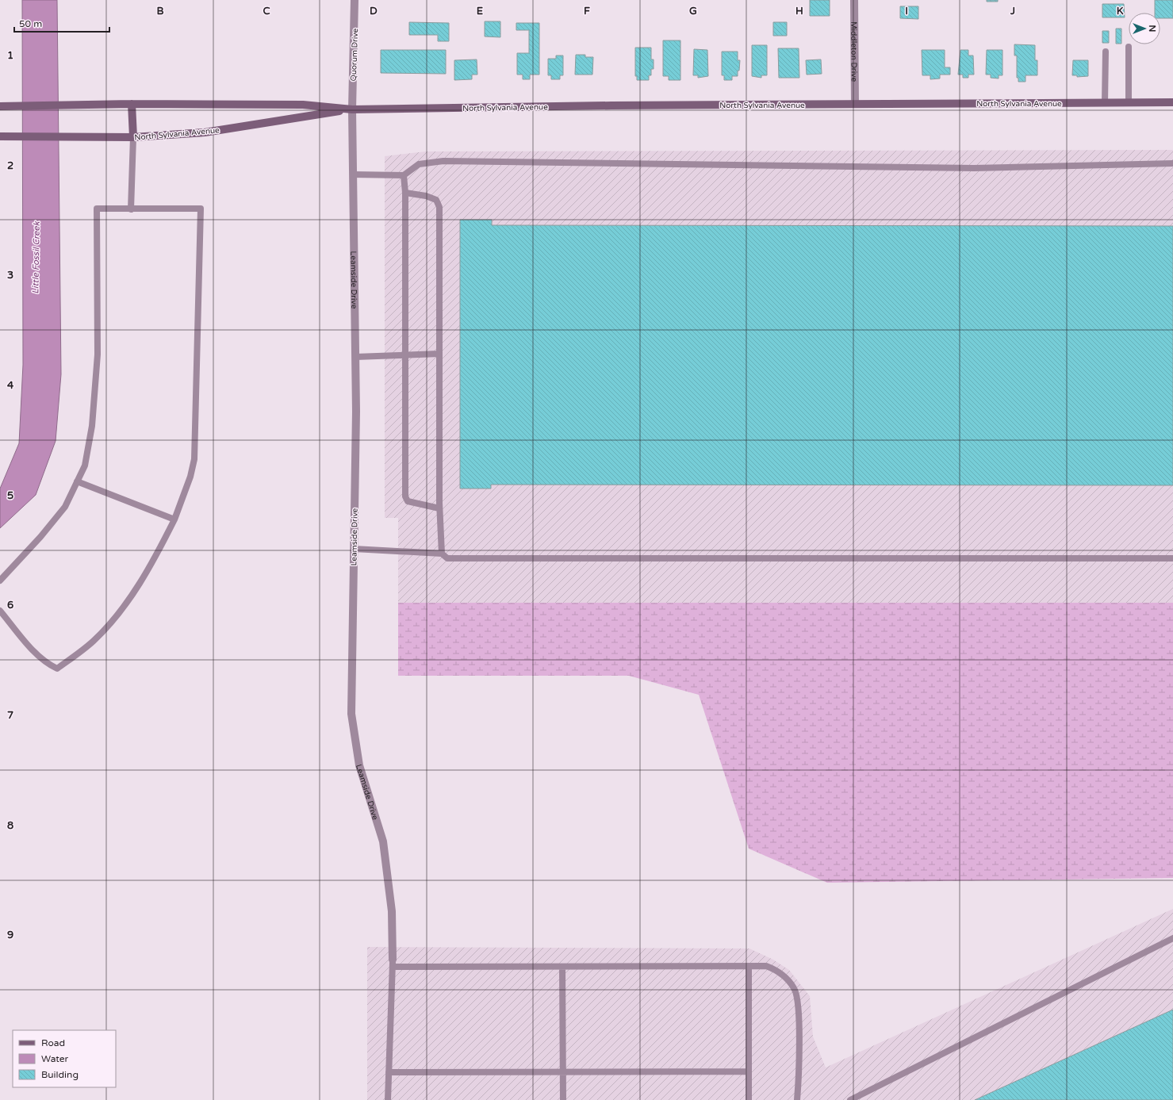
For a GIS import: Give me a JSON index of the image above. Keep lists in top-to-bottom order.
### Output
{
  "streets": {
    "street": [
      "Middleton Drive",
      "Quorum Drive",
      "North Sylvania Avenue",
      "Leamside Drive"
    ]
  },
  "crossings": [
    ["Middleton Drive", "North Sylvania Avenue"],
    ["Quorum Drive", "North Sylvania Avenue"],
    ["Quorum Drive", "Leamside Drive"],
    ["North Sylvania Avenue", "Leamside Drive"]
  ],
  "water": ["Little Fossil Creek"],
  "legend": ["Road", "Water", "Building"],
  "scale_bar": "50 m",
  "north": "right",
  "grid": {
    "columns": [
      "B",
      "C",
      "D",
      "E",
      "F",
      "G",
      "H",
      "I",
      "J",
      "K"
    ],
    "rows": [
      "1",
      "2",
      "3",
      "4",
      "5",
      "6",
      "7",
      "8",
      "9"
    ]
  }
}
